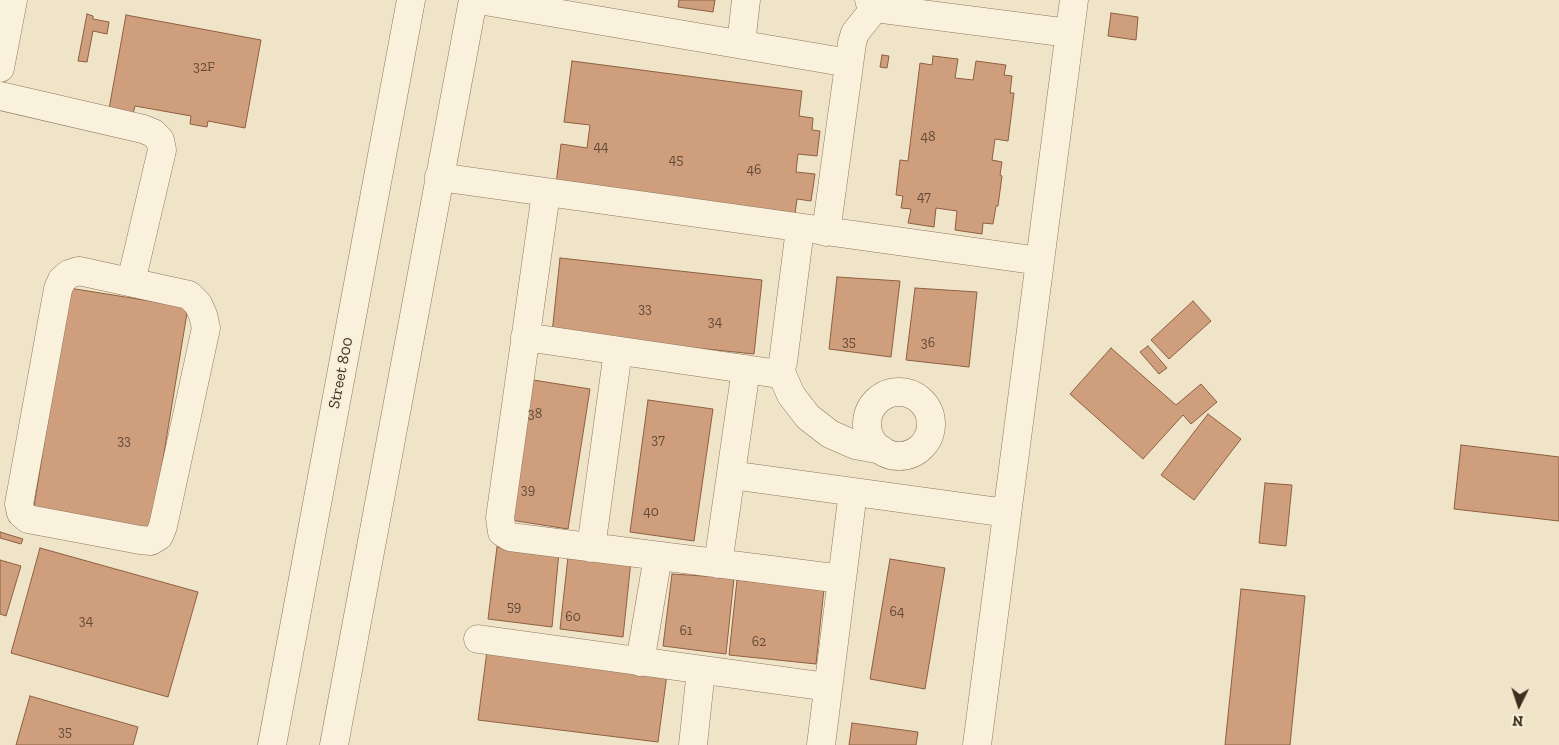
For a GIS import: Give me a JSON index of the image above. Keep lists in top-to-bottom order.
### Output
{
  "streets": {
    "street": ["Street 800"]
  },
  "house_numbers": [
    "32F",
    "48",
    "44",
    "45",
    "46",
    "47",
    "33",
    "34",
    "35",
    "36",
    "38",
    "37",
    "33",
    "39",
    "40",
    "59",
    "64",
    "60",
    "34",
    "61",
    "62",
    "35"
  ],
  "north": "bottom"
}
